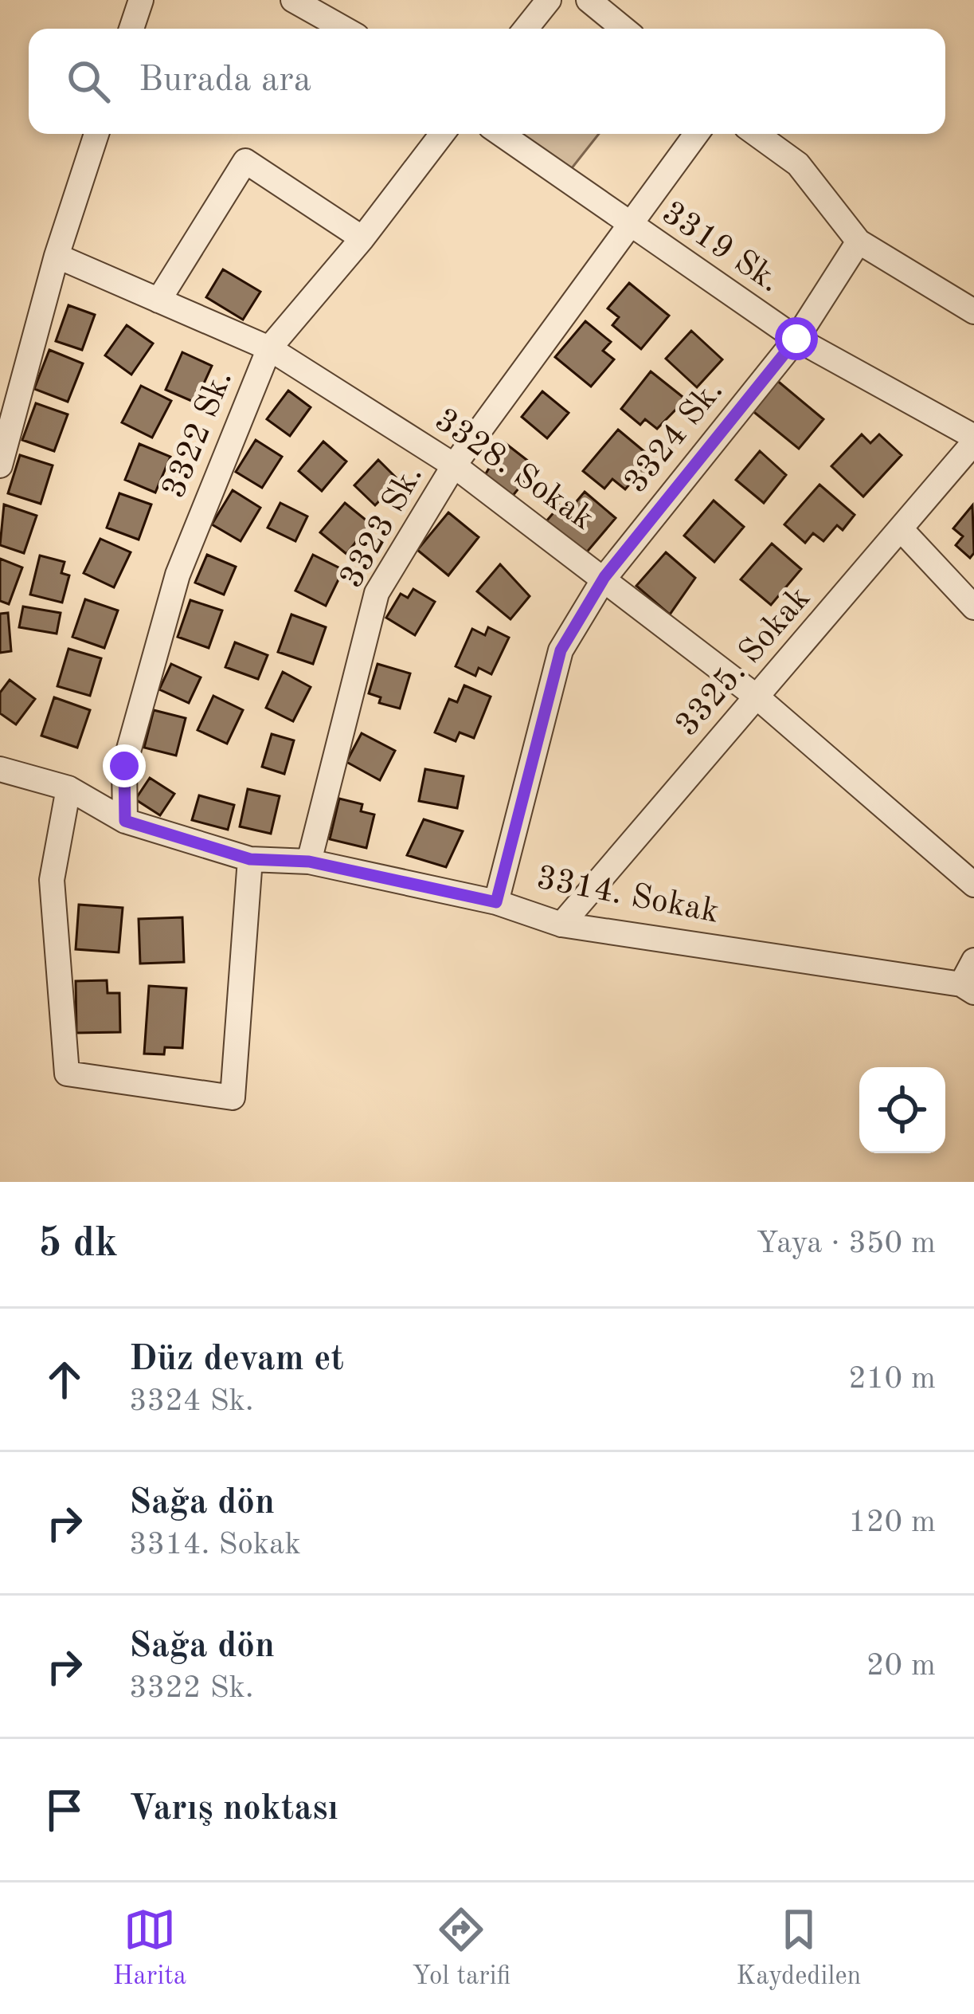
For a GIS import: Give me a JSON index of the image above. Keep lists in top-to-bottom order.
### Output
{
  "streets": {
    "street": [
      "3319 Sk.",
      "3322 Sk.",
      "3324 Sk.",
      "3328. Sokak",
      "3323 Sk.",
      "3325. Sokak",
      "3314. Sokak"
    ]
  },
  "crossings": [
    ["3319 Sk.", "3324 Sk."],
    ["3319 Sk.", "3323 Sk."],
    ["3319 Sk.", "3325. Sokak"],
    ["3322 Sk.", "3328. Sokak"],
    ["3322 Sk.", "3314. Sokak"],
    ["3324 Sk.", "3328. Sokak"],
    ["3324 Sk.", "3314. Sokak"],
    ["3328. Sokak", "3323 Sk."],
    ["3328. Sokak", "3325. Sokak"],
    ["3323 Sk.", "3314. Sokak"],
    ["3325. Sokak", "3314. Sokak"]
  ],
  "page": {
    "search": "Burada ara",
    "heading": ["5 dk", "Yaya · 350 m"],
    "list": [
      ["Düz devam et", "3324 Sk.", "210 m"],
      ["Sağa dön", "3314. Sokak", "120 m"],
      ["Sağa dön", "3322 Sk.", "20 m"],
      "Varış noktası"
    ],
    "nav": ["Harita", "Yol tarifi", "Kaydedilen"]
  }
}
